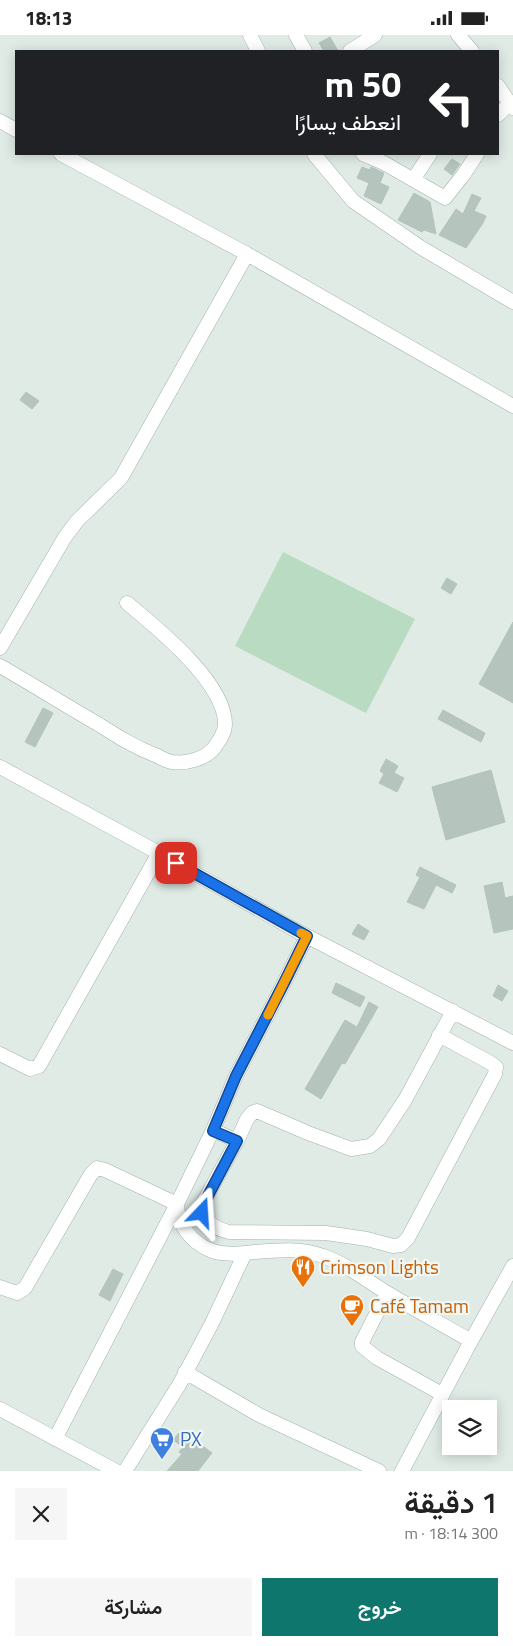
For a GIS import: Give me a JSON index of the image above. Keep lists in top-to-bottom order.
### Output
{
  "places": {
    "restaurant": ["Crimson Lights"],
    "cafe": ["Café Tamam"],
    "supermarket": ["PX"]
  },
  "page": {
    "status": "18:13",
    "turn": ["50 m", "انعطف يسارًا"],
    "heading": ["1 دقيقة", "300 m · 18:14"],
    "buttons": ["خروج", "مشاركة"]
  }
}
